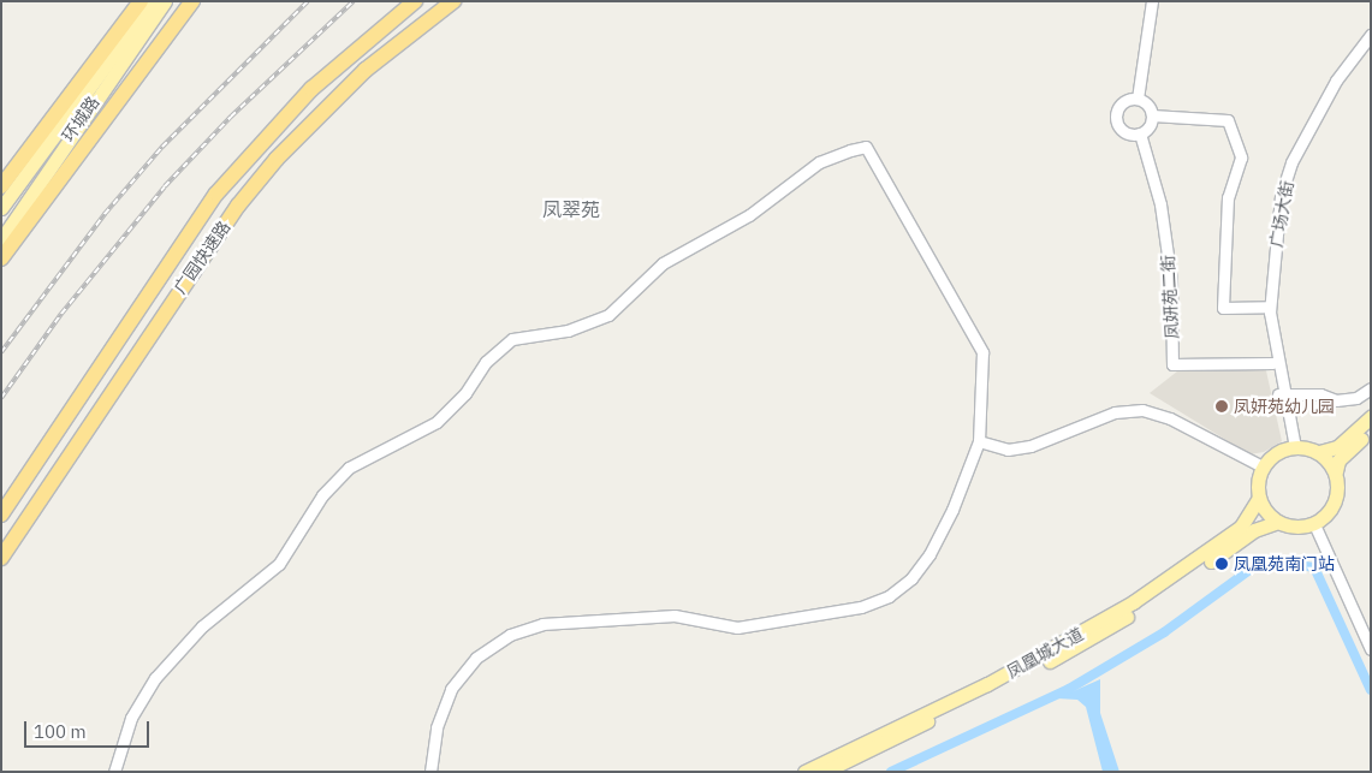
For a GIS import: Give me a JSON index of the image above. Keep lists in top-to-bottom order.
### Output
{
  "streets": {
    "highway": ["广园快速路"],
    "main road": ["环城路", "凤凰城大道"],
    "street": ["广场大街", "凤妍苑二街"]
  },
  "crossings": [
    ["广场大街", "凤妍苑二街"],
    ["广场大街", "凤凰城大道"]
  ],
  "districts": ["凤翠苑"],
  "places": ["凤妍苑幼儿园", "凤凰苑南门站"],
  "scale_bar": "100 m"
}
